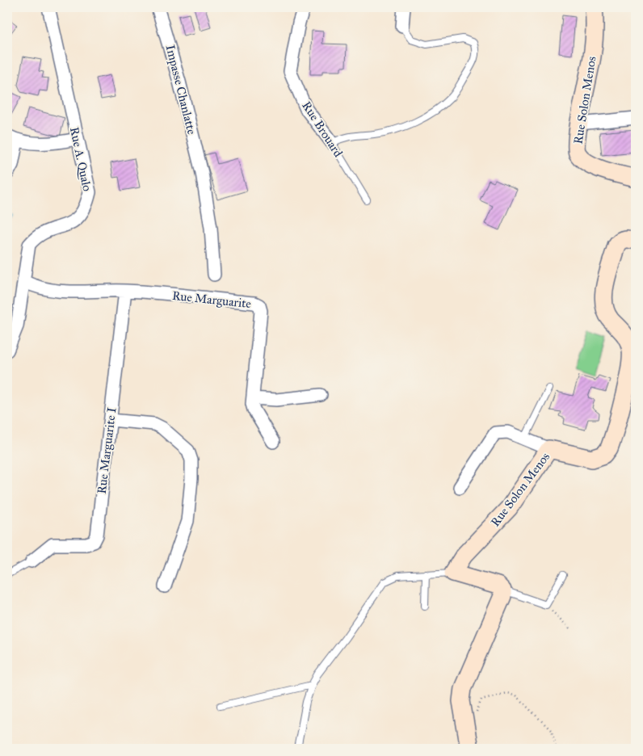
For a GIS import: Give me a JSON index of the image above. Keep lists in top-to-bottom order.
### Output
{
  "streets": {
    "street": [
      "Impasse Chanlatte",
      "Rue Solon Menos",
      "Rue Brouard",
      "Rue A. Qualo",
      "Rue Marguarite",
      "Rue Marguarite I"
    ]
  },
  "crossings": [
    ["Rue A. Qualo", "Rue Marguarite"],
    ["Rue Marguarite", "Rue Marguarite I"]
  ]
}
